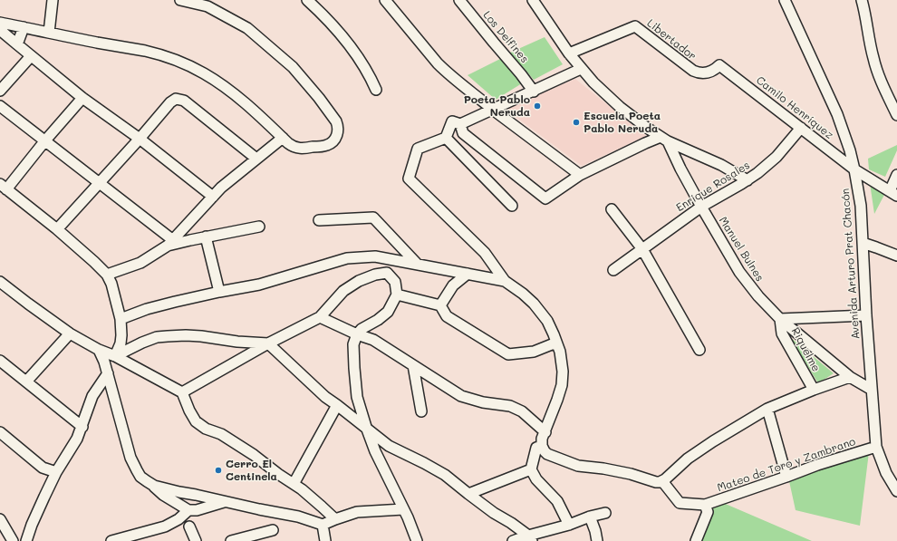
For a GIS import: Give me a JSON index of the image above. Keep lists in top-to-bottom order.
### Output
{
  "streets": {
    "street": [
      "Los Delfines",
      "Libertador",
      "Camilo Henríquez",
      "Enrique Rosales",
      "Manuel Bulnes",
      "Avenida Arturo Prat Chacón",
      "Riquelme",
      "Mateo de Toro y Zambrano"
    ]
  },
  "crossings": [
    ["Libertador", "Camilo Henríquez"],
    ["Camilo Henríquez", "Enrique Rosales"],
    ["Camilo Henríquez", "Avenida Arturo Prat Chacón"],
    ["Enrique Rosales", "Manuel Bulnes"],
    ["Manuel Bulnes", "Avenida Arturo Prat Chacón"],
    ["Manuel Bulnes", "Riquelme"],
    ["Avenida Arturo Prat Chacón", "Mateo de Toro y Zambrano"]
  ],
  "places": ["Poeta Pablo Neruda", "Escuela Poeta Pablo Neruda", "Cerro El Centinela"]
}
